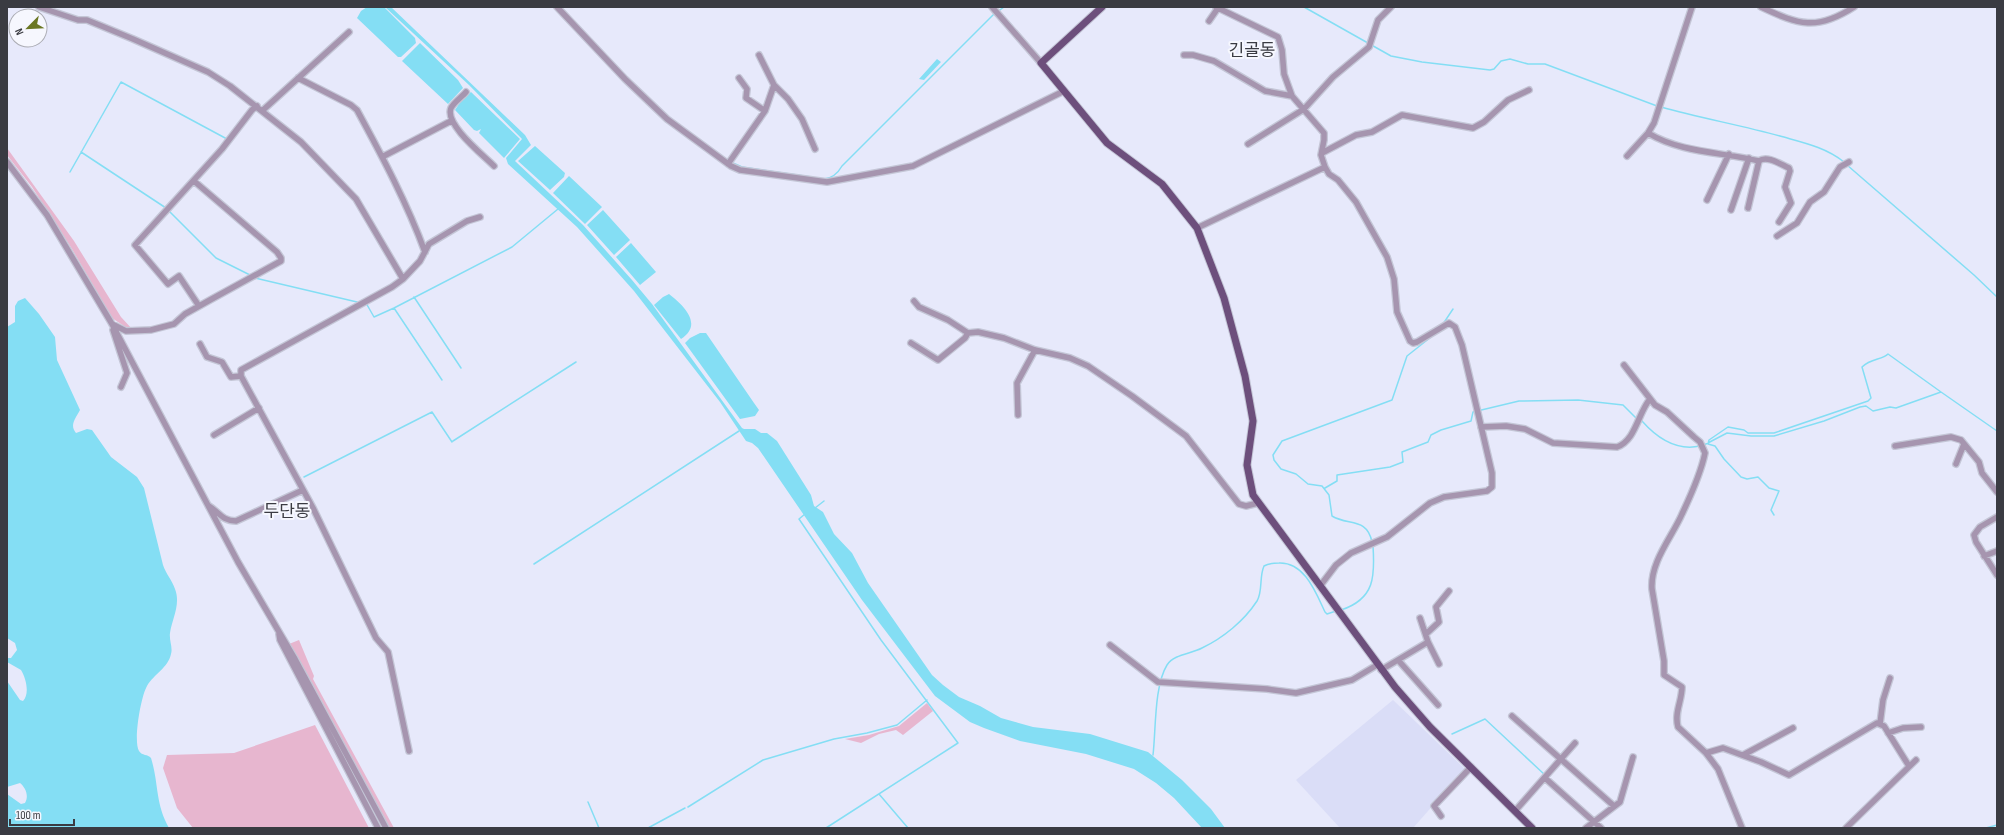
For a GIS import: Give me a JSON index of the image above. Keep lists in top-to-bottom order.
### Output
{
  "districts": ["긴골동", "두단동"],
  "scale_bar": "100 m",
  "north": "bottom left"
}
